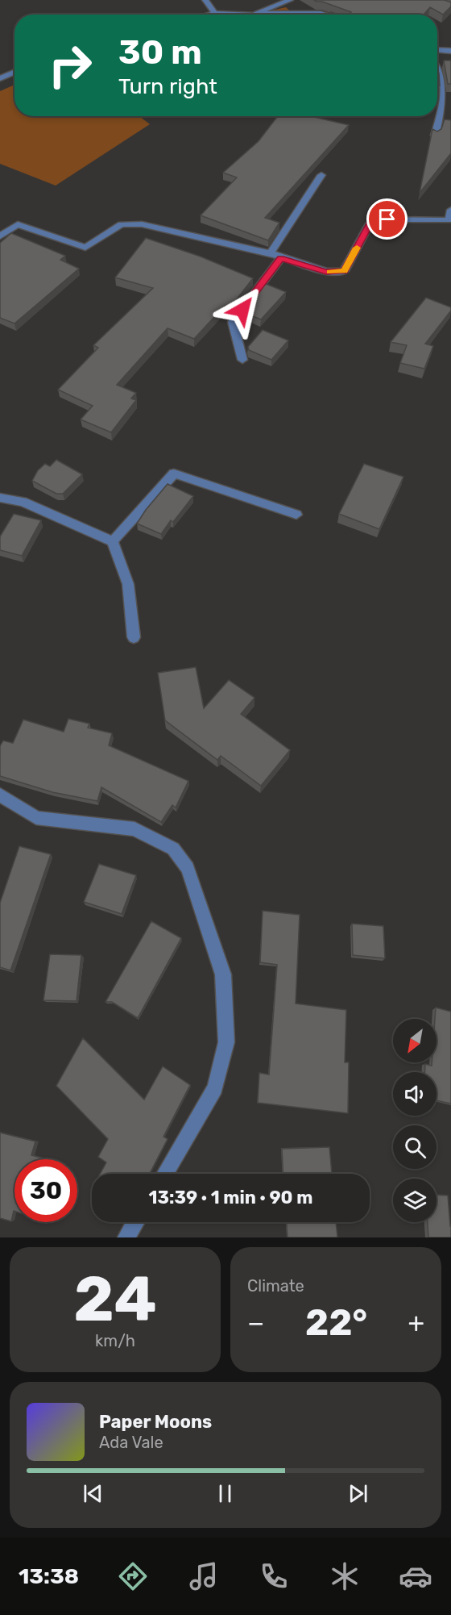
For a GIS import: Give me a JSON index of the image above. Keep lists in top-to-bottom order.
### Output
{
  "north": "bottom left",
  "page": {
    "turn": ["30 m", "Turn right"],
    "limit": "30",
    "trip": "13:39 · 1 min · 90 m",
    "tile": [
      ["24", "km/h"],
      "Climate"
    ],
    "heat": ["−", "22°", "+"],
    "song": ["Paper Moons", "Ada Vale"],
    "tabs": "13:38"
  }
}
